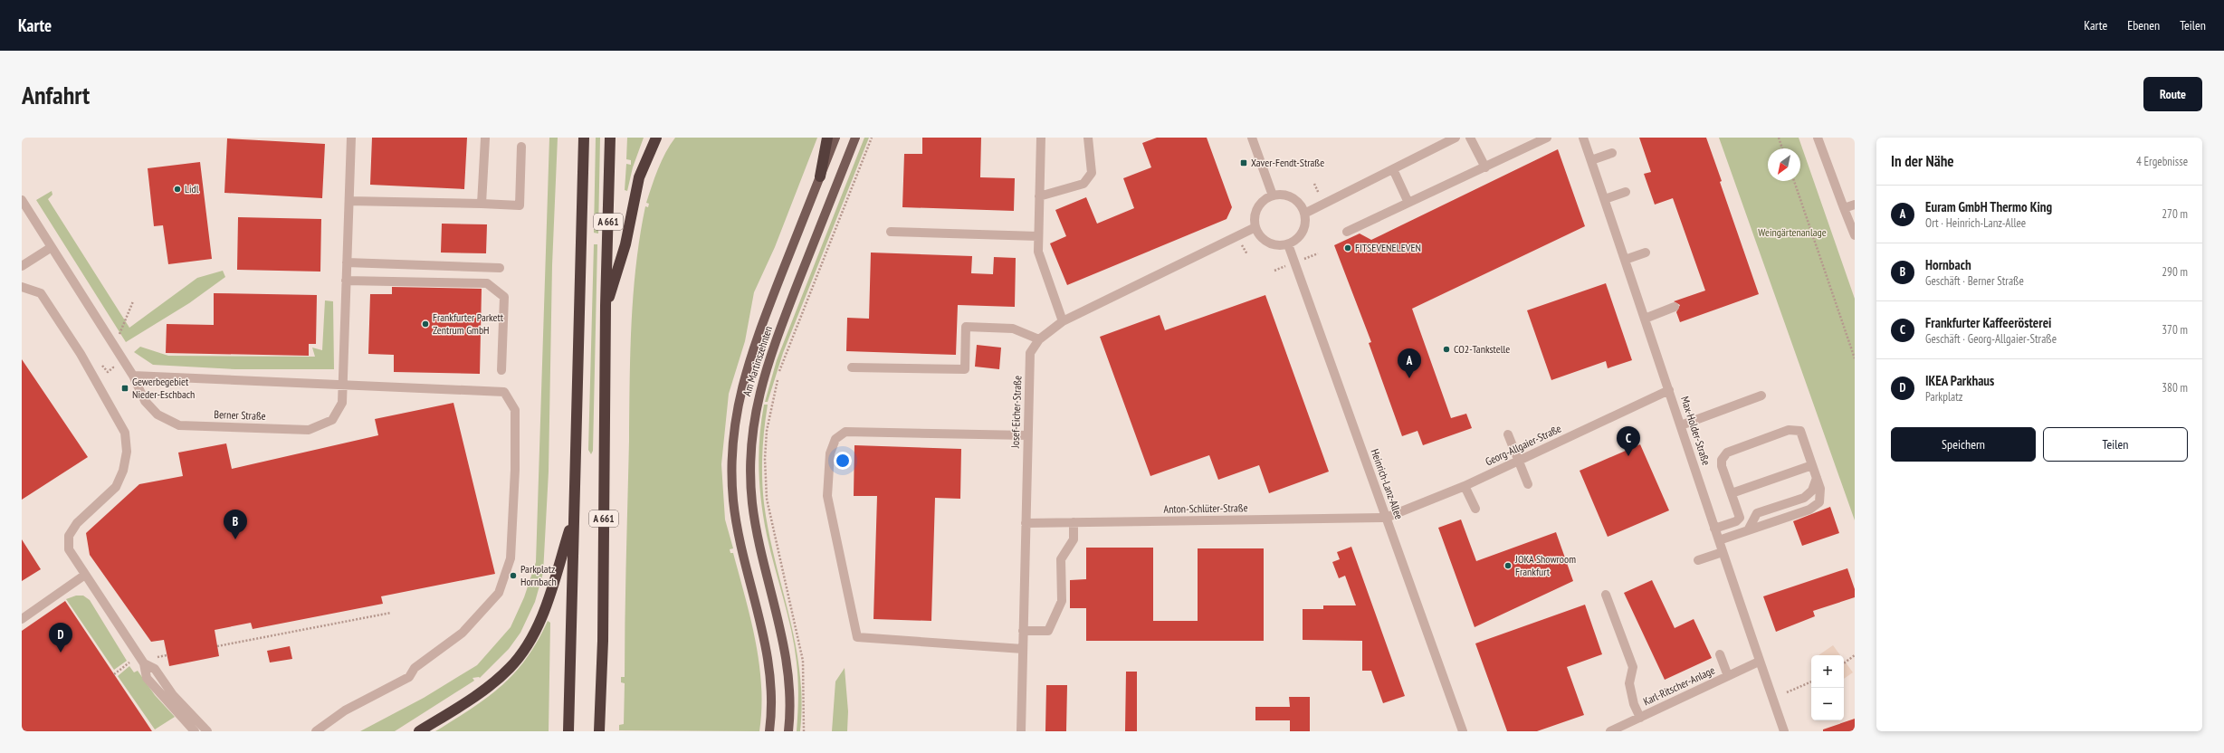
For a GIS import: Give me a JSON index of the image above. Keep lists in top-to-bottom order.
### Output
{
  "streets": {
    "highway": ["A 661"],
    "main road": ["Am Martinszehnten"],
    "street": [
      "Josef-Eicher-Straße",
      "Berner Straße",
      "Max-Holder-Straße",
      "Georg-Allgaier-Straße",
      "Heinrich-Lanz-Allee",
      "Anton-Schlüter-Straße",
      "Karl-Ritscher-Anlage"
    ]
  },
  "crossings": [
    ["Josef-Eicher-Straße", "Heinrich-Lanz-Allee"],
    ["Josef-Eicher-Straße", "Anton-Schlüter-Straße"],
    ["Max-Holder-Straße", "Georg-Allgaier-Straße"],
    ["Max-Holder-Straße", "Karl-Ritscher-Anlage"],
    ["Georg-Allgaier-Straße", "Heinrich-Lanz-Allee"],
    ["Georg-Allgaier-Straße", "Anton-Schlüter-Straße"],
    ["Heinrich-Lanz-Allee", "Anton-Schlüter-Straße"]
  ],
  "parks": ["Weingärtenanlage"],
  "places": {
    "transit": ["Xaver-Fendt-Straße", "Gewerbegebiet Nieder-Eschbach"],
    "other": [
      "Lidl",
      "FITSEVENELEVEN",
      "Frankfurter Parkett Zentrum GmbH",
      "CO2-Tankstelle",
      "JOKA Showroom Frankfurt",
      "Parkplatz Hornbach"
    ]
  },
  "north": "bottom left",
  "page": {
    "header": "Karte",
    "nav": ["Karte", "Ebenen", "Teilen"],
    "buttons": [
      "Route",
      ["Speichern", "Teilen"]
    ],
    "title": "Anfahrt",
    "heading": ["In der Nähe", "4 Ergebnisse"],
    "list": [
      {
        "mark": "A",
        "name": "Euram GmbH Thermo King",
        "note": "Ort · Heinrich-Lanz-Allee",
        "value": "270 m"
      },
      {
        "mark": "B",
        "name": "Hornbach",
        "note": "Geschäft · Berner Straße",
        "value": "290 m"
      },
      {
        "mark": "C",
        "name": "Frankfurter Kaffeerösterei",
        "note": "Geschäft · Georg-Allgaier-Straße",
        "value": "370 m"
      },
      {
        "mark": "D",
        "name": "IKEA Parkhaus",
        "note": "Parkplatz",
        "value": "380 m"
      }
    ],
    "pins": [
      "A",
      "C",
      "B",
      "D"
    ],
    "map_buttons": ["+", "−"]
  }
}
